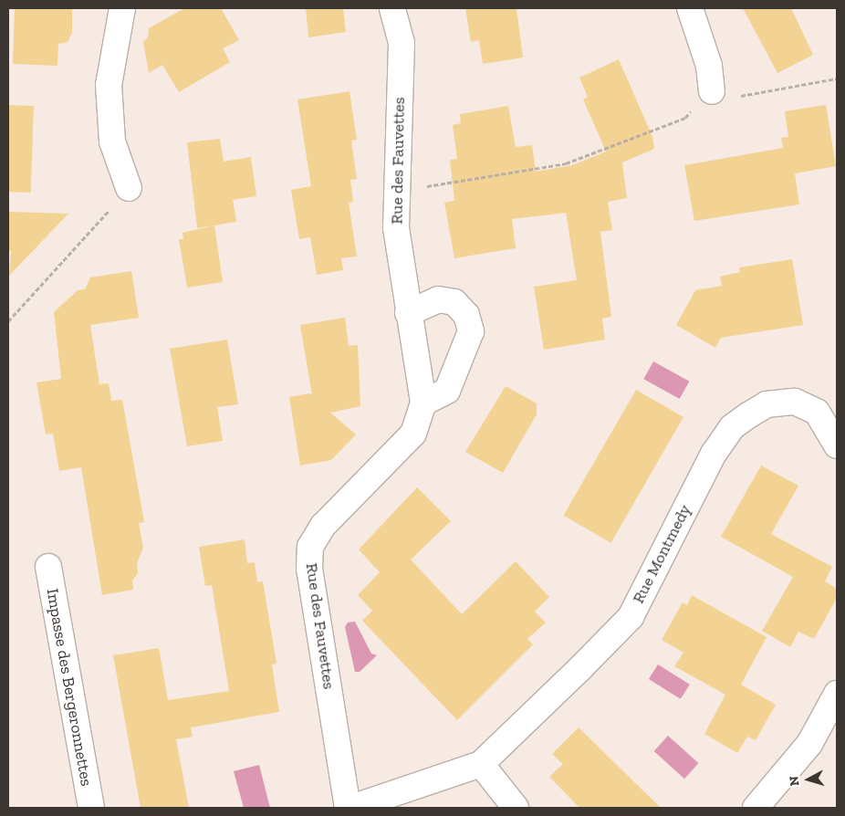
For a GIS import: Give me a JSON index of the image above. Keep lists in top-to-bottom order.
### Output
{
  "streets": {
    "street": ["Rue des Fauvettes", "Rue Montmedy", "Impasse des Bergeronnettes"]
  },
  "north": "left"
}
